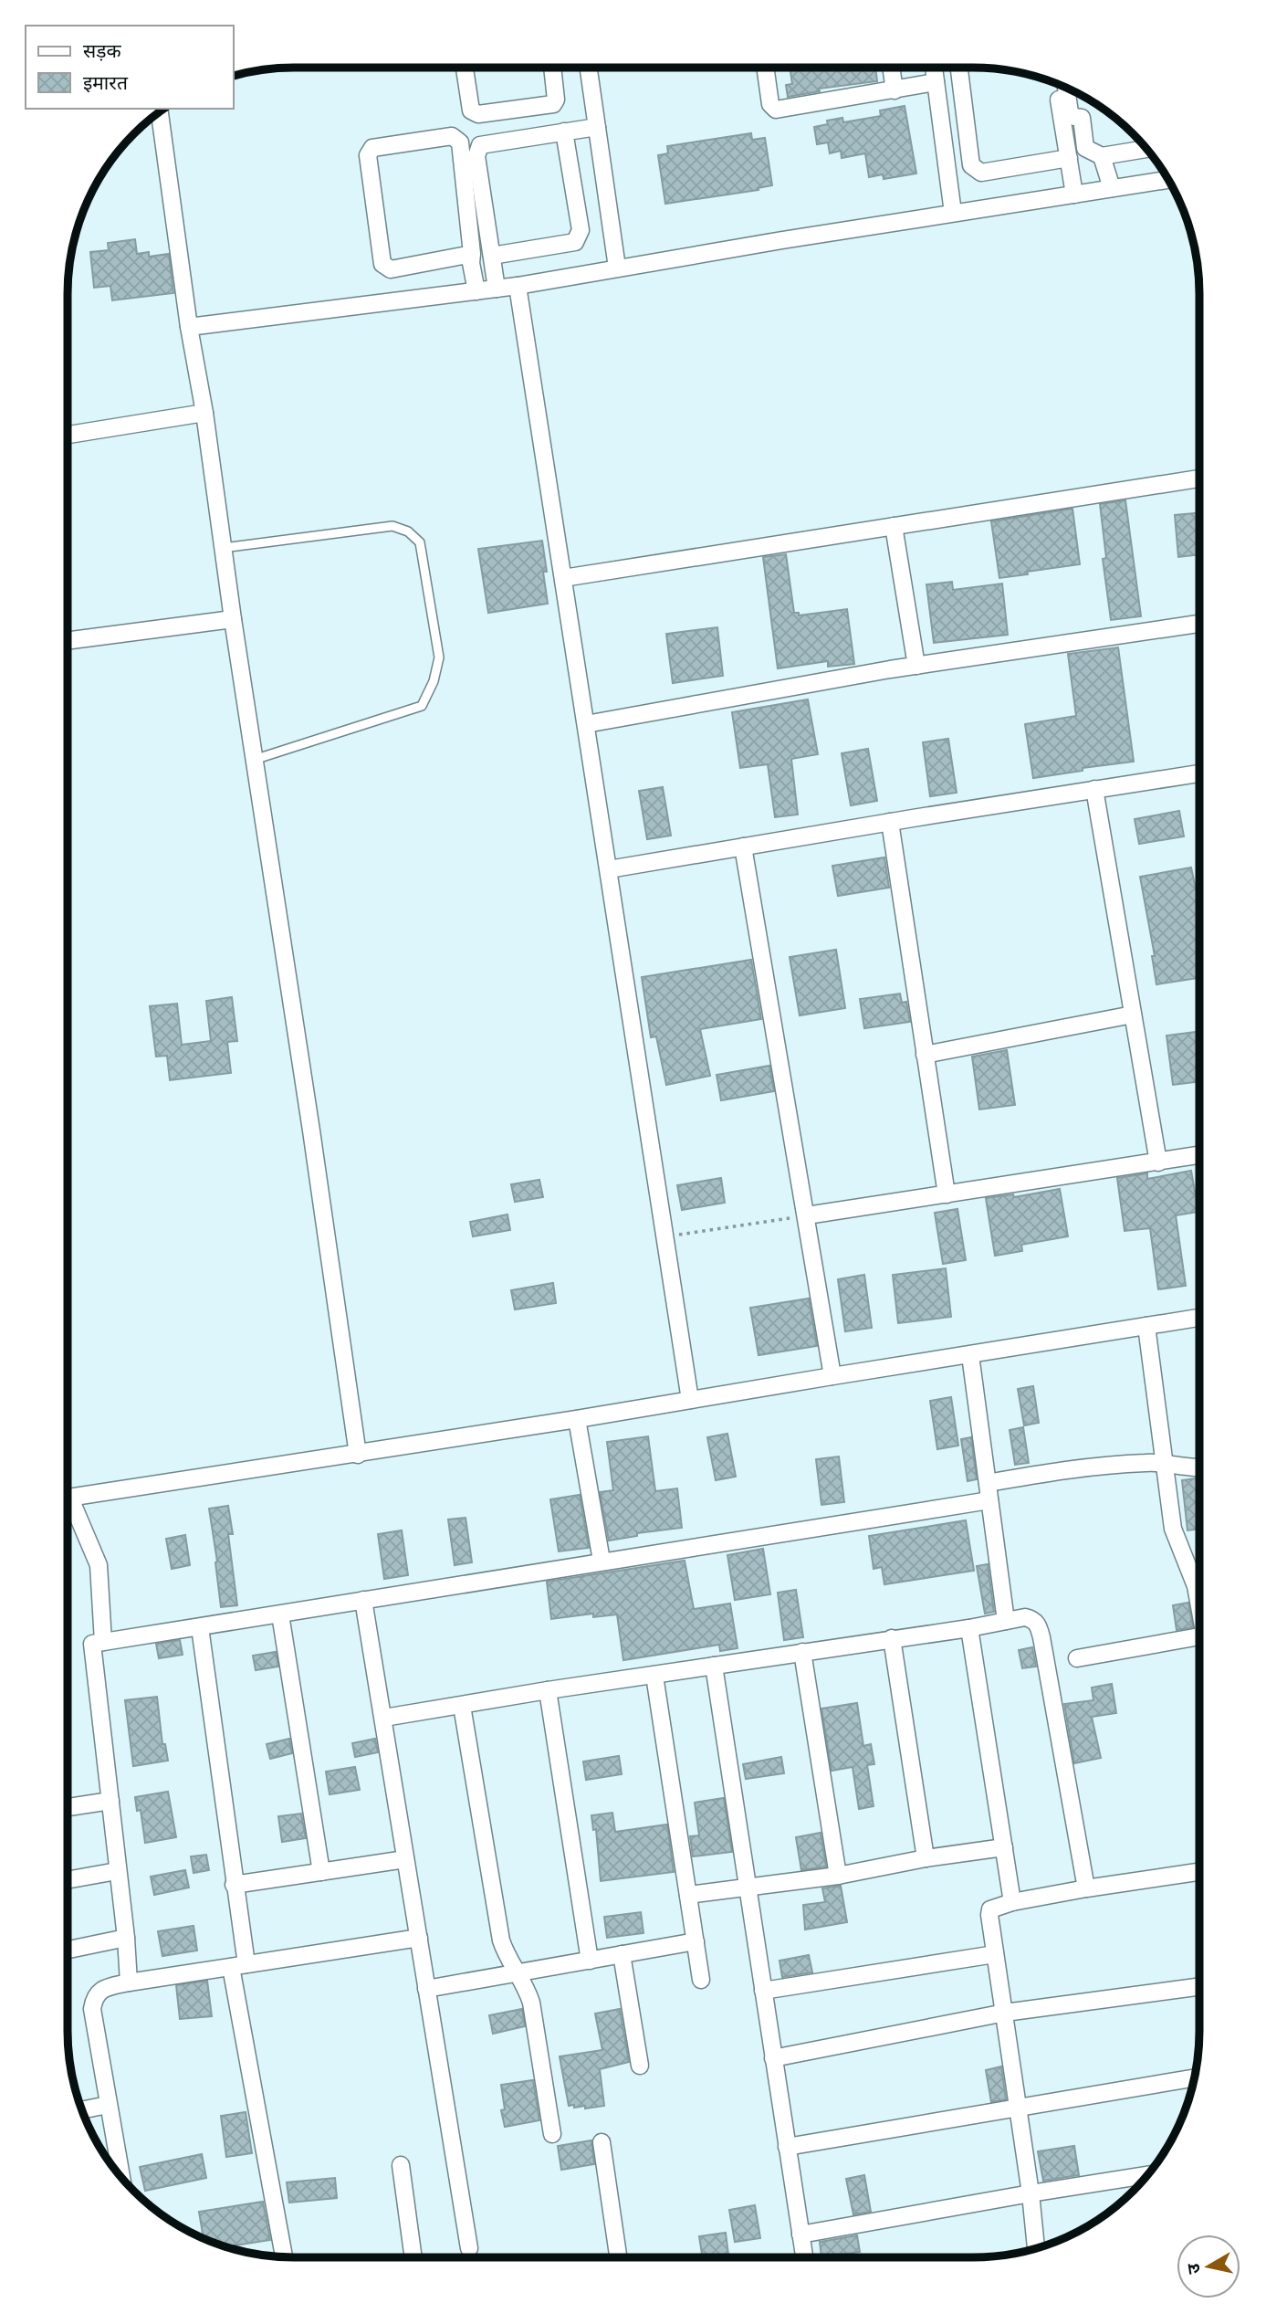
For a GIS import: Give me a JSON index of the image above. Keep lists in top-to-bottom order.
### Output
{
  "legend": ["सड़क", "इमारत"],
  "north": "left"
}
